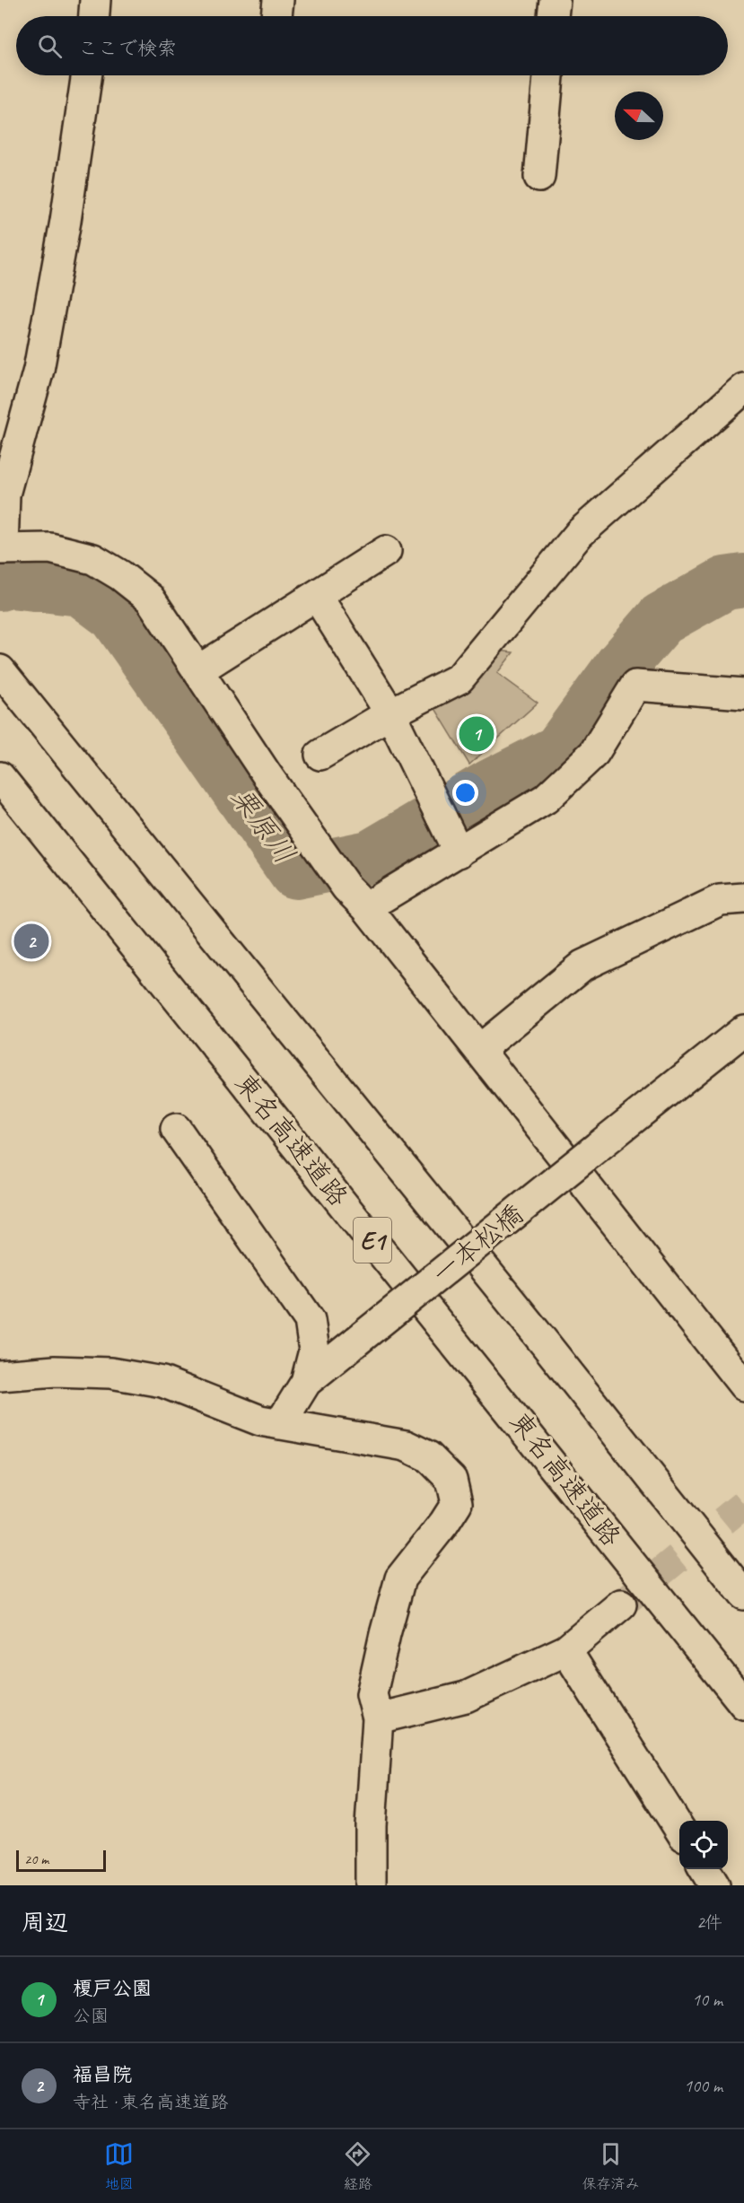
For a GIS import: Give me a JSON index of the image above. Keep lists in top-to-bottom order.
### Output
{
  "streets": {
    "main road": ["東名高速道路", "E1", "一本松橋"]
  },
  "water": ["栗原川"],
  "scale_bar": "20 m",
  "north": "left",
  "page": {
    "search": "ここで検索",
    "pins": ["1", "2"],
    "scale": "20 m",
    "heading": ["周辺", "2件"],
    "list": [
      {
        "mark": "1",
        "name": "榎戸公園",
        "note": "公園",
        "value": "10 m"
      },
      {
        "mark": "2",
        "name": "福昌院",
        "note": "寺社 · 東名高速道路",
        "value": "100 m"
      }
    ],
    "nav": ["地図", "経路", "保存済み"]
  }
}
